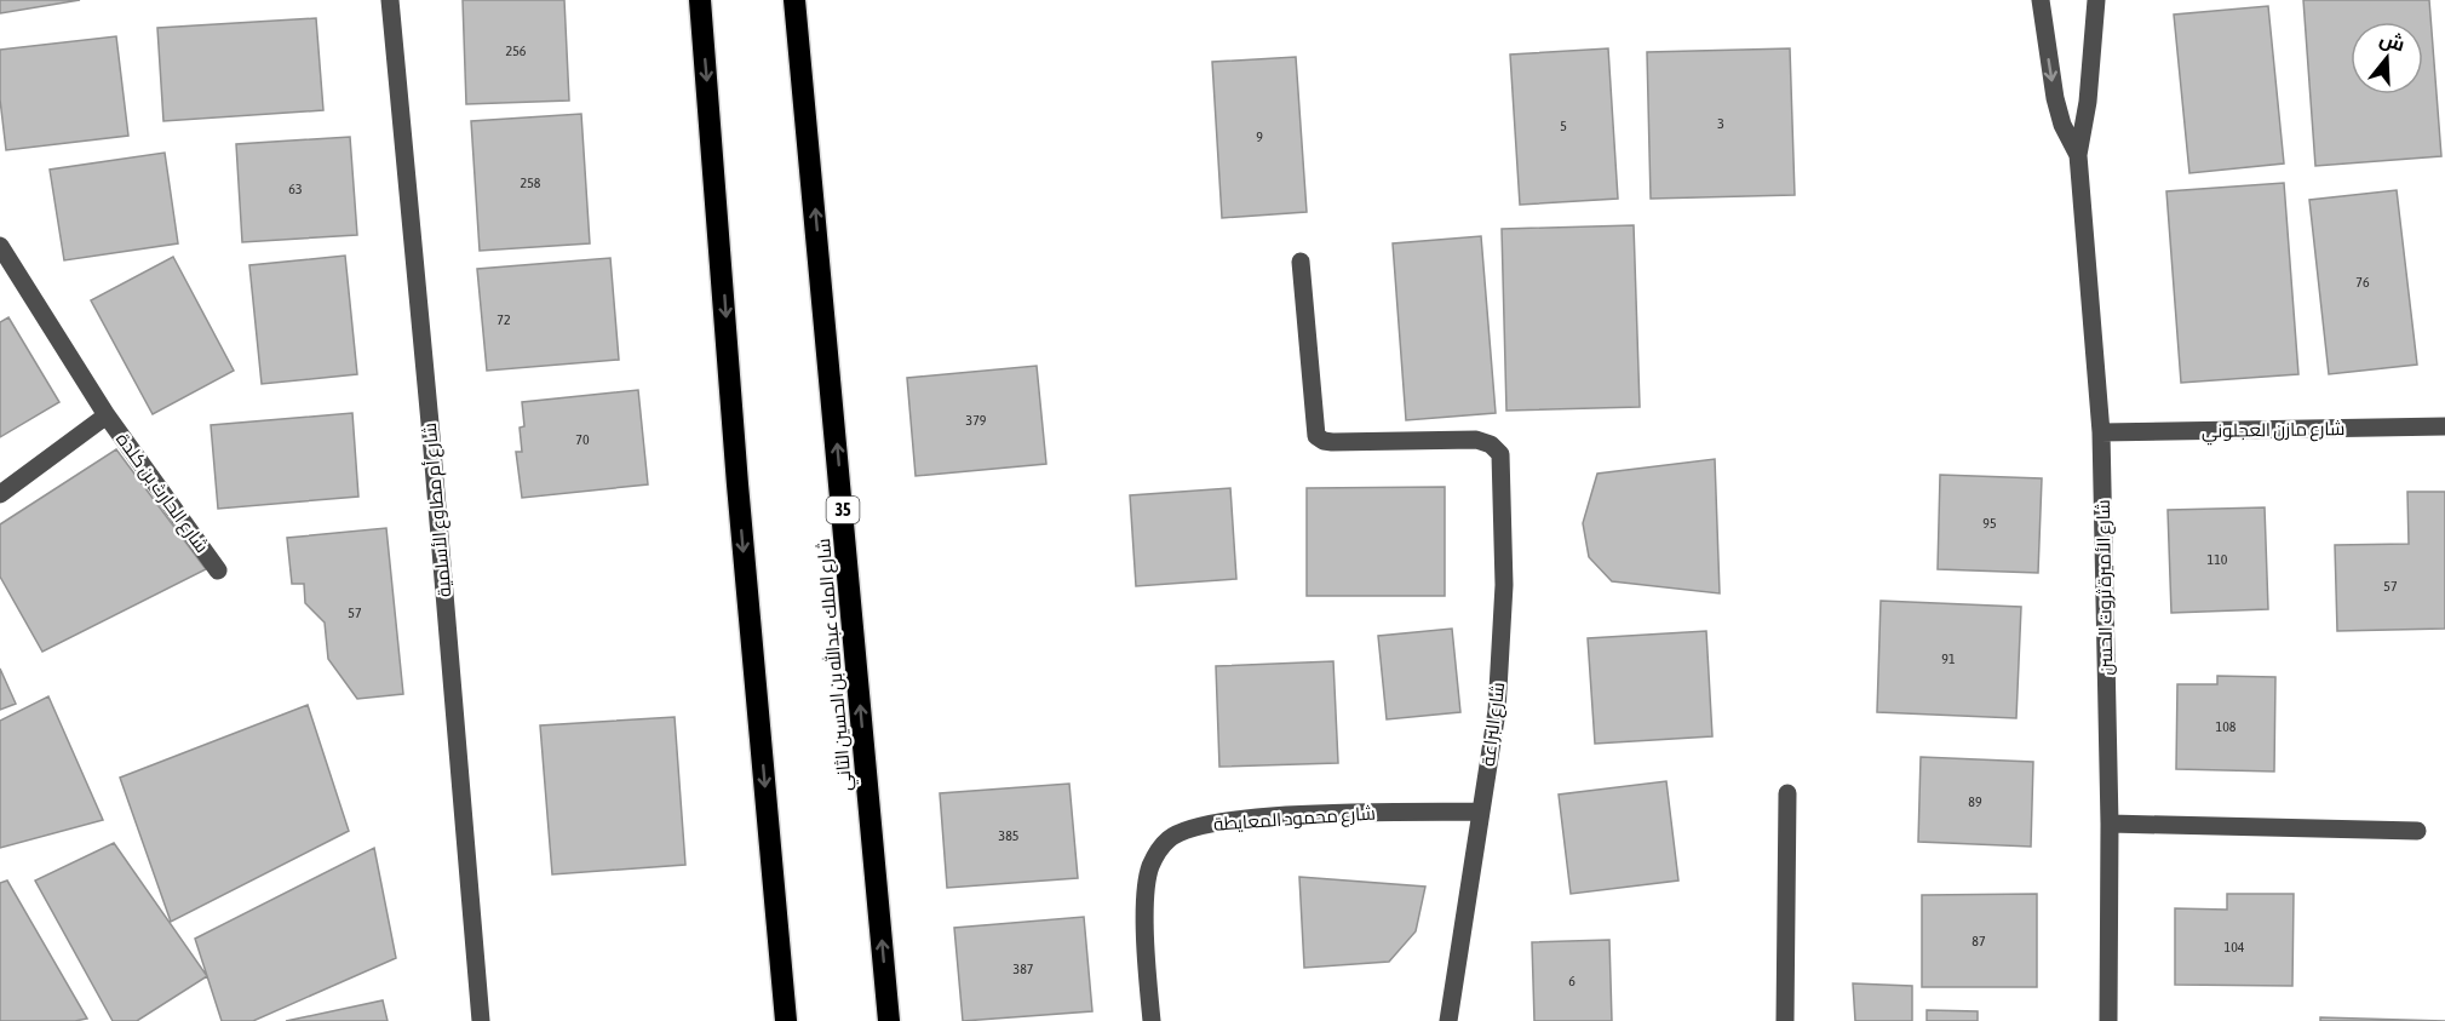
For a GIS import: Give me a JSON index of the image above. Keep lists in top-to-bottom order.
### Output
{
  "streets": {
    "highway": ["35", "شارع الملك عبدالله بن الحسين الثاني"],
    "street": [
      "شارع مازن العجلوني",
      "شارع الحارث بن كلدة",
      "شارع أم مطاوع الأسلمية",
      "شارع الأميرة ثروت الحسن",
      "شارع البراعة",
      "شارع محمود المعايطة"
    ]
  },
  "crossings": [
    ["شارع مازن العجلوني", "شارع الأميرة ثروت الحسن"],
    ["شارع البراعة", "شارع محمود المعايطة"]
  ],
  "house_numbers": [
    "256",
    "3",
    "5",
    "9",
    "258",
    "63",
    "76",
    "72",
    "379",
    "70",
    "95",
    "110",
    "57",
    "57",
    "91",
    "108",
    "89",
    "385",
    "87",
    "104",
    "387",
    "6"
  ],
  "north": "top"
}
